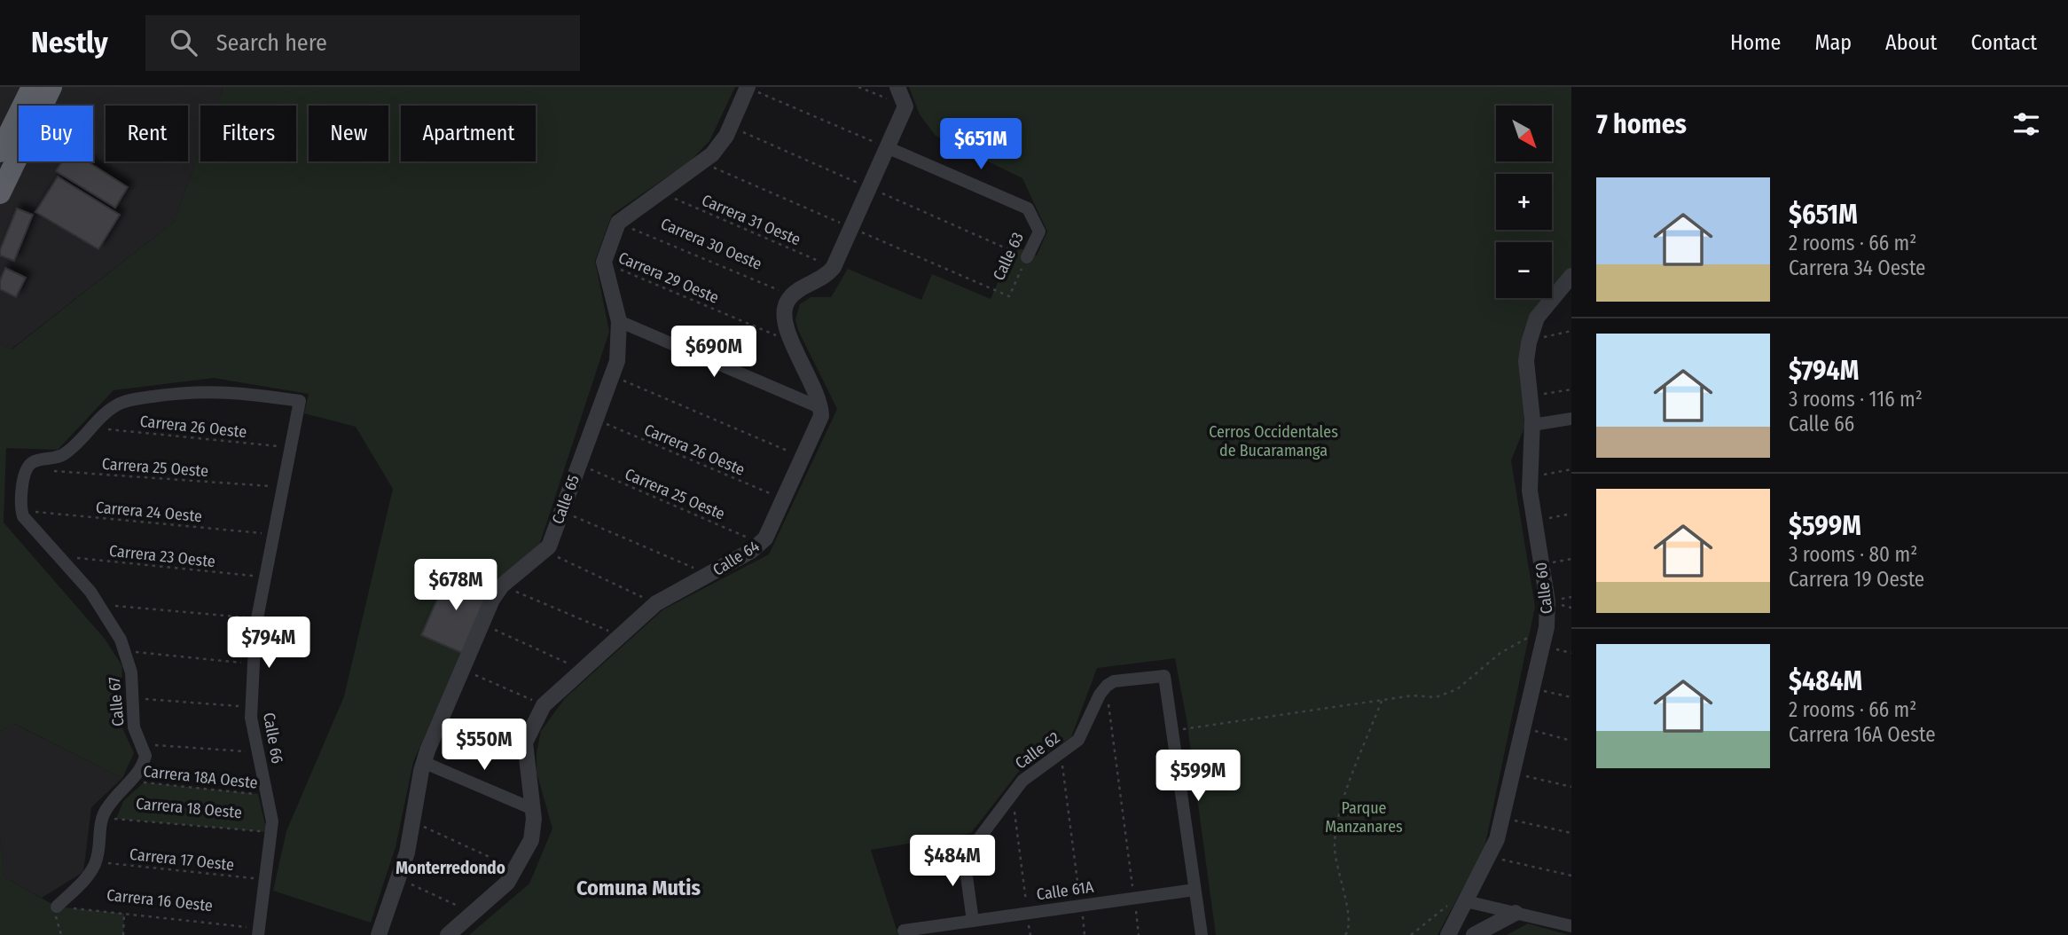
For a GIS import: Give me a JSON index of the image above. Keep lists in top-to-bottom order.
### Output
{
  "streets": {
    "street": [
      "Calle 63",
      "Calle 65",
      "Calle 64",
      "Calle 60",
      "Calle 67",
      "Calle 66",
      "Calle 62",
      "Calle 61A"
    ],
    "path": [
      "Carrera 31 Oeste",
      "Carrera 30 Oeste",
      "Carrera 29 Oeste",
      "Carrera 26 Oeste",
      "Carrera 25 Oeste",
      "Carrera 24 Oeste",
      "Carrera 23 Oeste",
      "Carrera 18A Oeste",
      "Carrera 18 Oeste",
      "Carrera 17 Oeste",
      "Carrera 16 Oeste"
    ]
  },
  "crossings": [
    ["Carrera 29 Oeste", "Calle 65"],
    ["Carrera 26 Oeste", "Calle 65"],
    ["Carrera 26 Oeste", "Calle 64"],
    ["Carrera 26 Oeste", "Calle 66"],
    ["Carrera 25 Oeste", "Calle 65"],
    ["Carrera 25 Oeste", "Calle 64"],
    ["Carrera 25 Oeste", "Calle 66"],
    ["Carrera 24 Oeste", "Calle 67"],
    ["Carrera 24 Oeste", "Calle 66"],
    ["Carrera 23 Oeste", "Calle 67"],
    ["Carrera 23 Oeste", "Calle 66"],
    ["Calle 67", "Carrera 18A Oeste"],
    ["Calle 67", "Carrera 18 Oeste"],
    ["Calle 67", "Carrera 17 Oeste"],
    ["Calle 67", "Carrera 16 Oeste"],
    ["Calle 66", "Carrera 18A Oeste"],
    ["Calle 66", "Carrera 18 Oeste"],
    ["Calle 66", "Carrera 17 Oeste"],
    ["Calle 66", "Carrera 16 Oeste"],
    ["Calle 62", "Calle 61A"]
  ],
  "districts": ["Monterredondo", "Comuna Mutis"],
  "parks": ["Cerros Occidentales de Bucaramanga", "Parque Manzanares"],
  "north": "bottom right",
  "page": {
    "header": "Nestly",
    "search": "Search here",
    "nav": [
      "Home",
      "Map",
      "About",
      "Contact"
    ],
    "heading": "7 homes",
    "map_buttons": ["+", "−"],
    "chip": [
      "Buy",
      "Rent",
      "Filters",
      "New",
      "Apartment"
    ],
    "price": [
      "$651M",
      "$690M",
      "$678M",
      "$794M",
      "$550M",
      "$599M",
      "$484M"
    ],
    "list": [
      {
        "name": "$651M",
        "note": "2 rooms · 66 m² · Carrera 34 Oeste"
      },
      {
        "name": "$794M",
        "note": "3 rooms · 116 m² · Calle 66"
      },
      {
        "name": "$599M",
        "note": "3 rooms · 80 m² · Carrera 19 Oeste"
      },
      {
        "name": "$484M",
        "note": "2 rooms · 66 m² · Carrera 16A Oeste"
      }
    ]
  }
}
